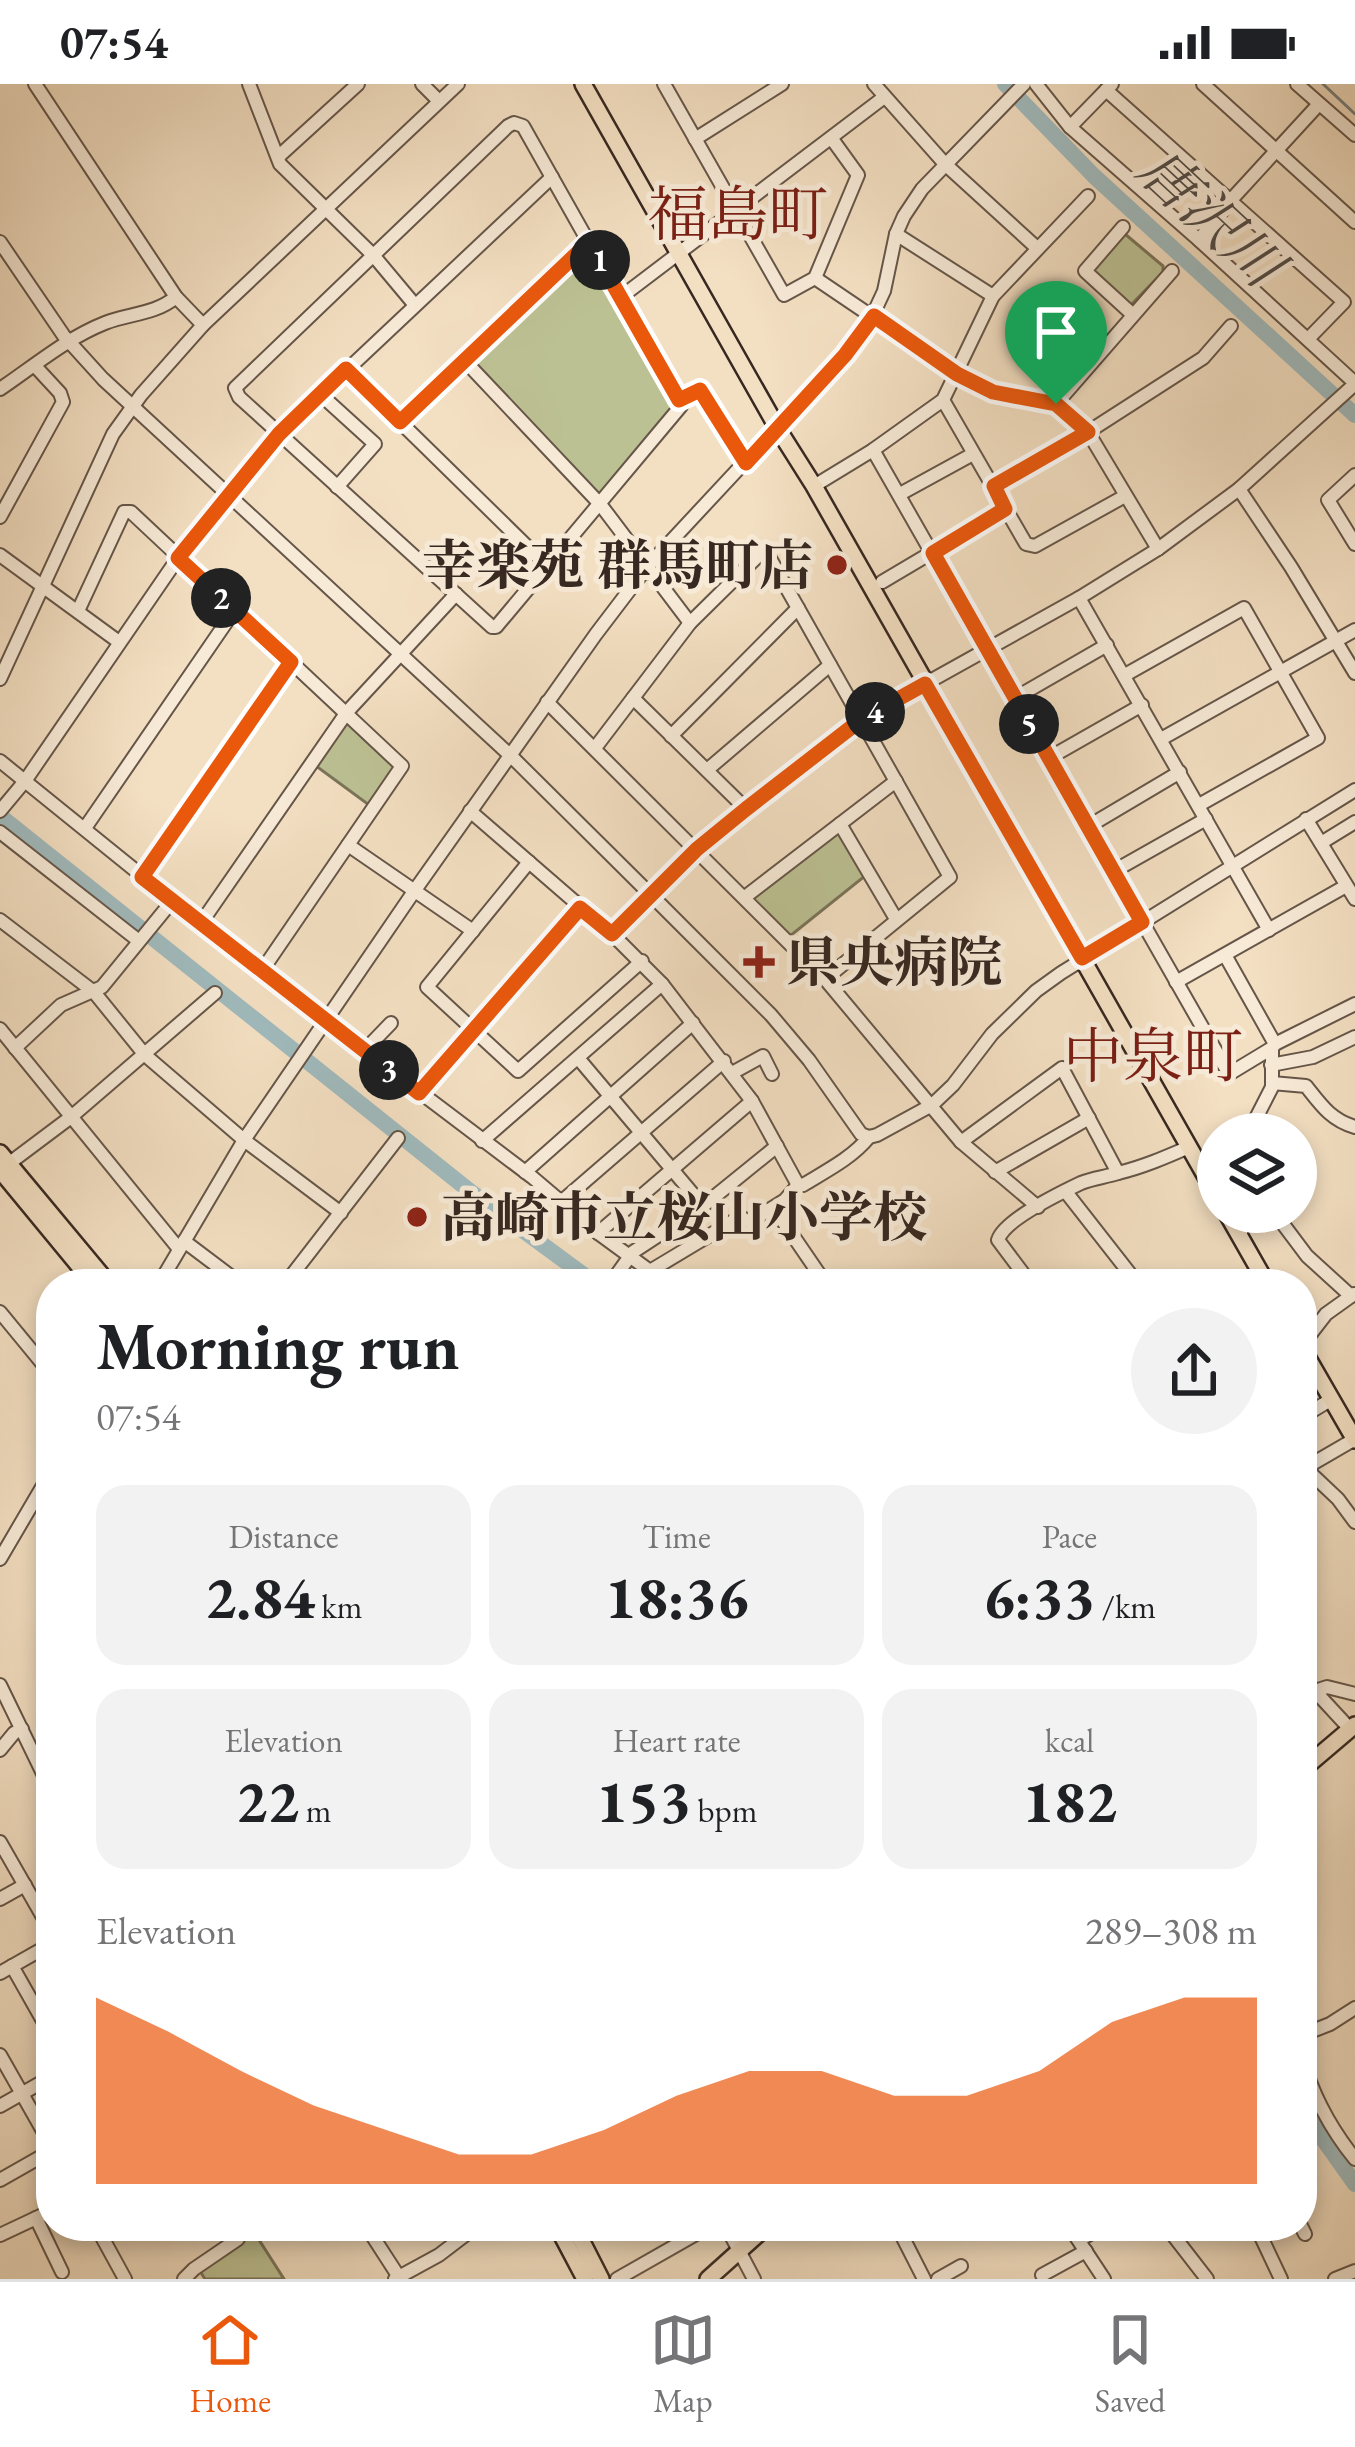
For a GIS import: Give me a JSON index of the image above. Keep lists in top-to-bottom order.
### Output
{
  "districts": ["福島町", "中泉町"],
  "water": ["唐沢川"],
  "places": {
    "other": ["幸楽苑 群馬町店", "高崎市立桜山小学校"],
    "health": ["県央病院"]
  },
  "page": {
    "status": "07:54",
    "pins": [
      "1",
      "2",
      "4",
      "5",
      "3"
    ],
    "heading": ["Morning run", "07:54"],
    "stats": [
      ["Distance", "2.84 km"],
      ["Time", "18:36"],
      ["Pace", "6:33 /km"],
      ["Elevation", "22 m"],
      ["Heart rate", "153 bpm"],
      ["kcal", "182"]
    ],
    "chart": ["Elevation", "289–308 m"],
    "tabs": ["Home", "Map", "Saved"]
  }
}
